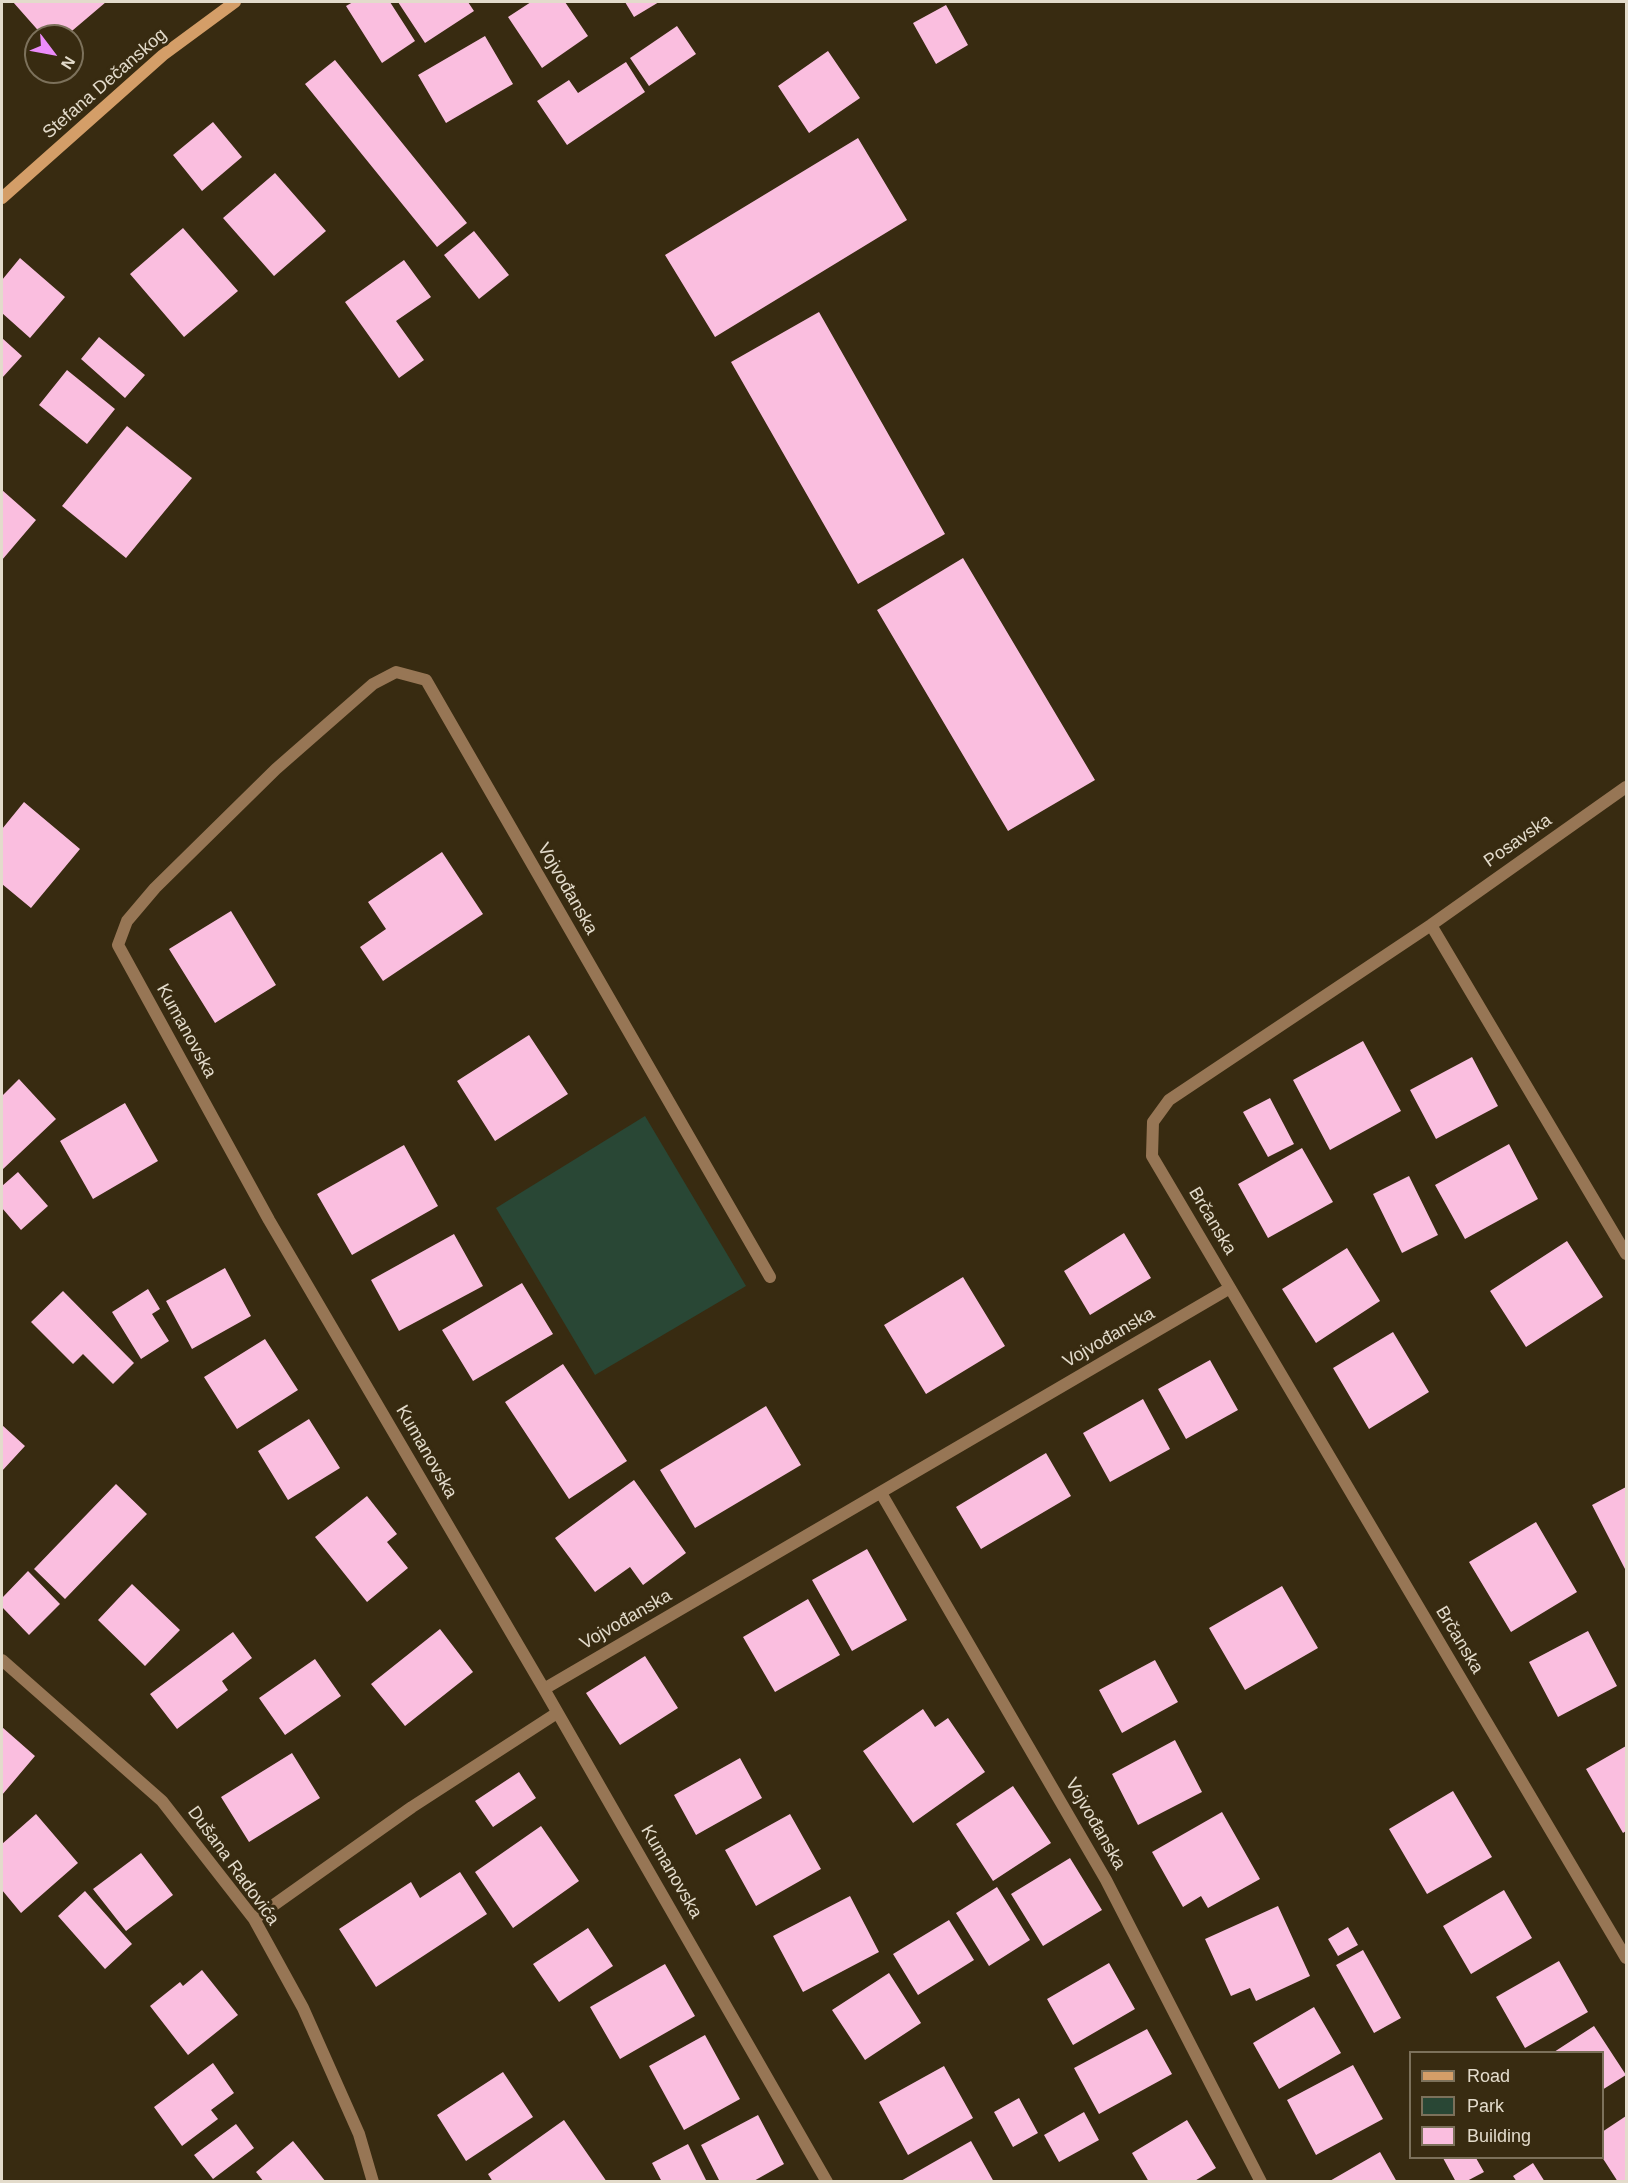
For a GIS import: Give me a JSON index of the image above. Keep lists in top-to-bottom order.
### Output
{
  "streets": {
    "main road": ["Stefana Dečanskog"],
    "street": [
      "Posavska",
      "Vojvođanska",
      "Kumanovska",
      "Brčanska",
      "Dušana Radovića"
    ]
  },
  "crossings": [
    ["Posavska", "Brčanska"],
    ["Vojvođanska", "Kumanovska"],
    ["Vojvođanska", "Brčanska"]
  ],
  "legend": ["Road", "Park", "Building"],
  "north": "bottom right"
}
